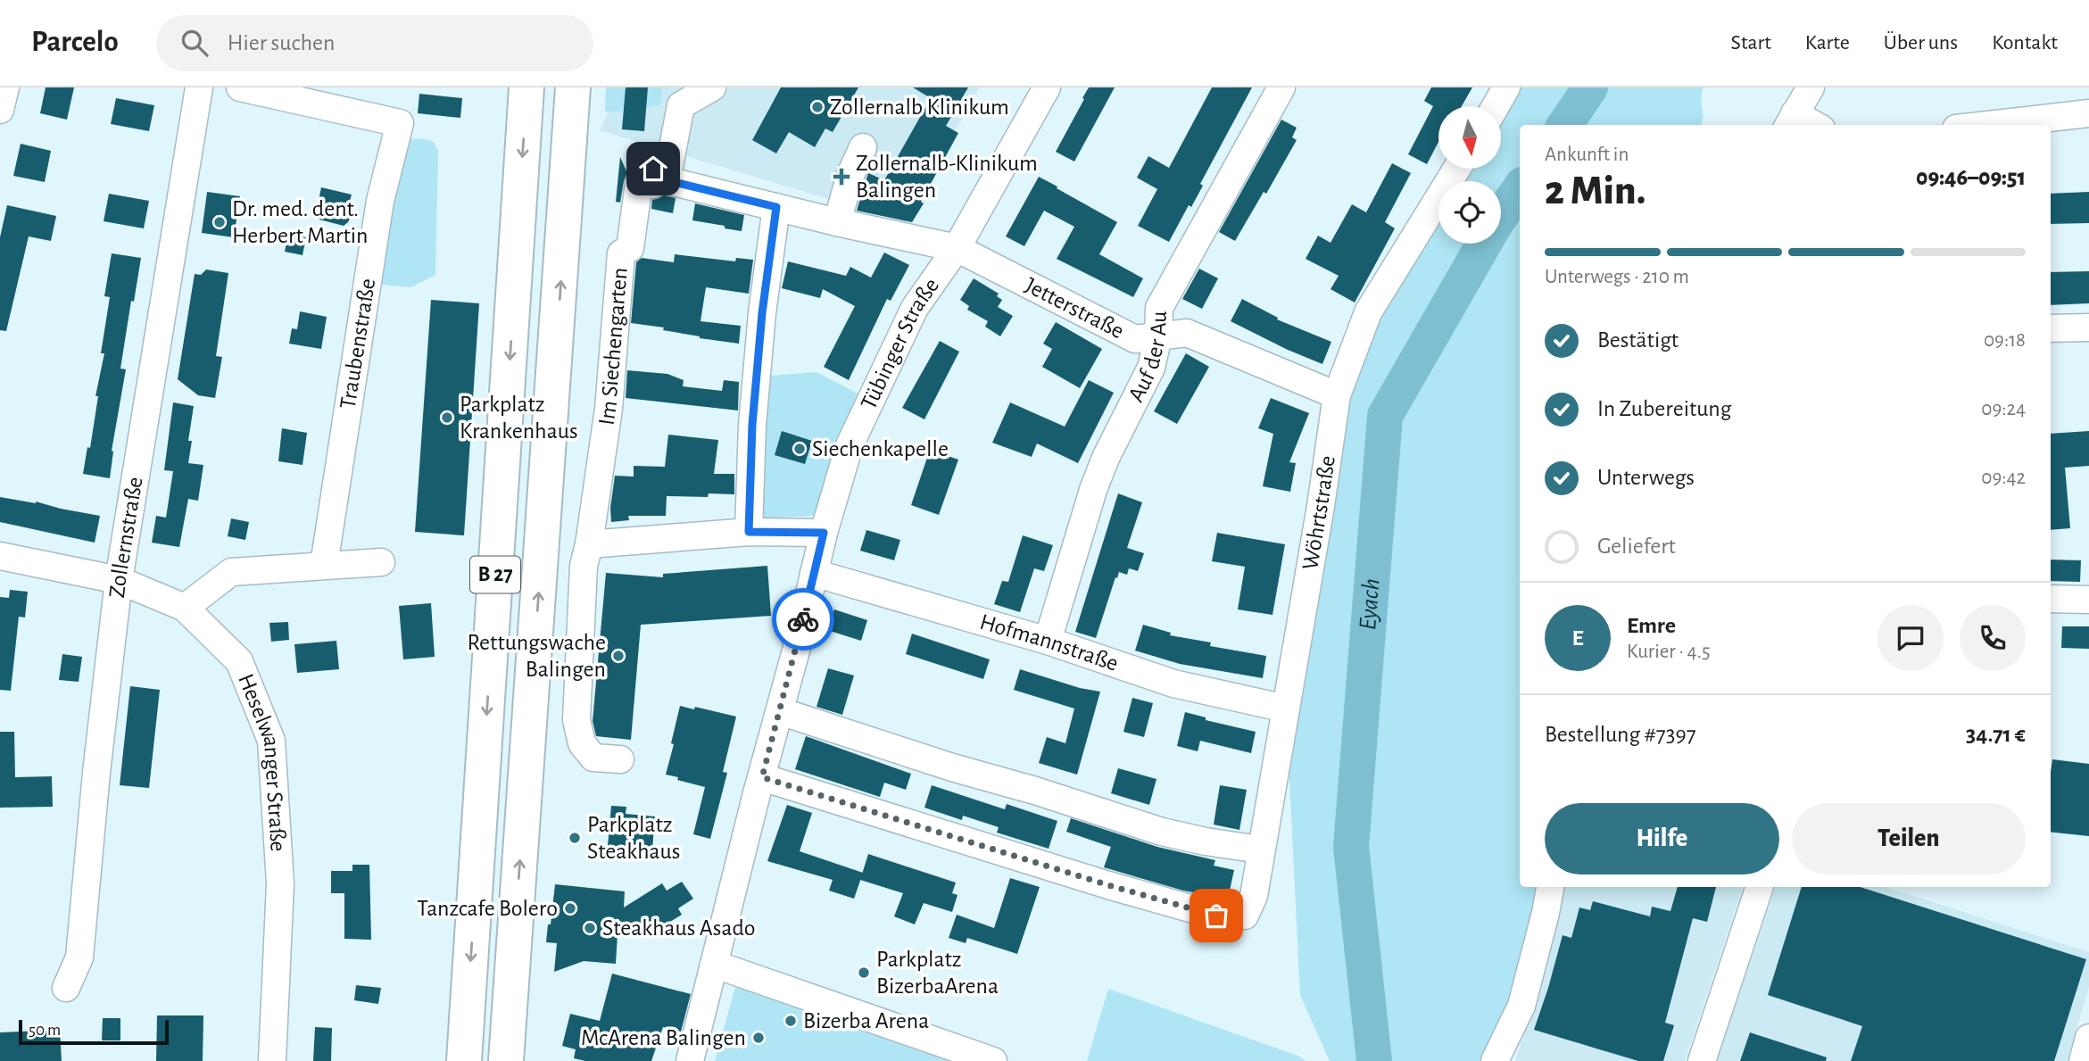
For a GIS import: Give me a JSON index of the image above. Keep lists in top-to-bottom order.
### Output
{
  "streets": {
    "highway": ["B 27"],
    "street": [
      "Jetterstraße",
      "Traubenstraße",
      "Tübinger Straße",
      "Im Siechengarten",
      "Auf der Au",
      "Wöhrtstraße",
      "Zollernstraße",
      "Hofmannstraße",
      "Heselwanger Straße"
    ]
  },
  "crossings": [
    ["Jetterstraße", "Tübinger Straße"],
    ["Jetterstraße", "Auf der Au"],
    ["Jetterstraße", "Wöhrtstraße"],
    ["Tübinger Straße", "Im Siechengarten"],
    ["Tübinger Straße", "Wöhrtstraße"],
    ["Tübinger Straße", "Hofmannstraße"],
    ["Auf der Au", "Hofmannstraße"],
    ["Wöhrtstraße", "Hofmannstraße"],
    ["Zollernstraße", "Heselwanger Straße"]
  ],
  "water": ["Eyach"],
  "places": {
    "other": [
      "Zollernalb Klinikum",
      "Dr. med. dent. Herbert Martin",
      "Parkplatz Krankenhaus",
      "Siechenkapelle",
      "Rettungswache Balingen",
      "Parkplatz Steakhaus",
      "Tanzcafe Bolero",
      "Steakhaus Asado",
      "Parkplatz BizerbaArena",
      "Bizerba Arena",
      "McArena Balingen"
    ],
    "health": ["Zollernalb-Klinikum Balingen"]
  },
  "scale_bar": "50 m",
  "north": "bottom",
  "page": {
    "header": "Parcelo",
    "search": "Hier suchen",
    "nav": [
      "Start",
      "Karte",
      "Über uns",
      "Kontakt"
    ],
    "heading": ["2 Min.", "Ankunft in", "09:46–09:51"],
    "panel": [
      "Emre",
      "Kurier · 4.5",
      "Bestellung #7397",
      "34.71 €"
    ],
    "bar": "Unterwegs · 210 m",
    "list": [
      ["Bestätigt", "09:18"],
      ["In Zubereitung", "09:24"],
      ["Unterwegs", "09:42"],
      "Geliefert"
    ],
    "round": "E",
    "buttons": ["Hilfe", "Teilen"],
    "scale": "50 m"
  }
}
